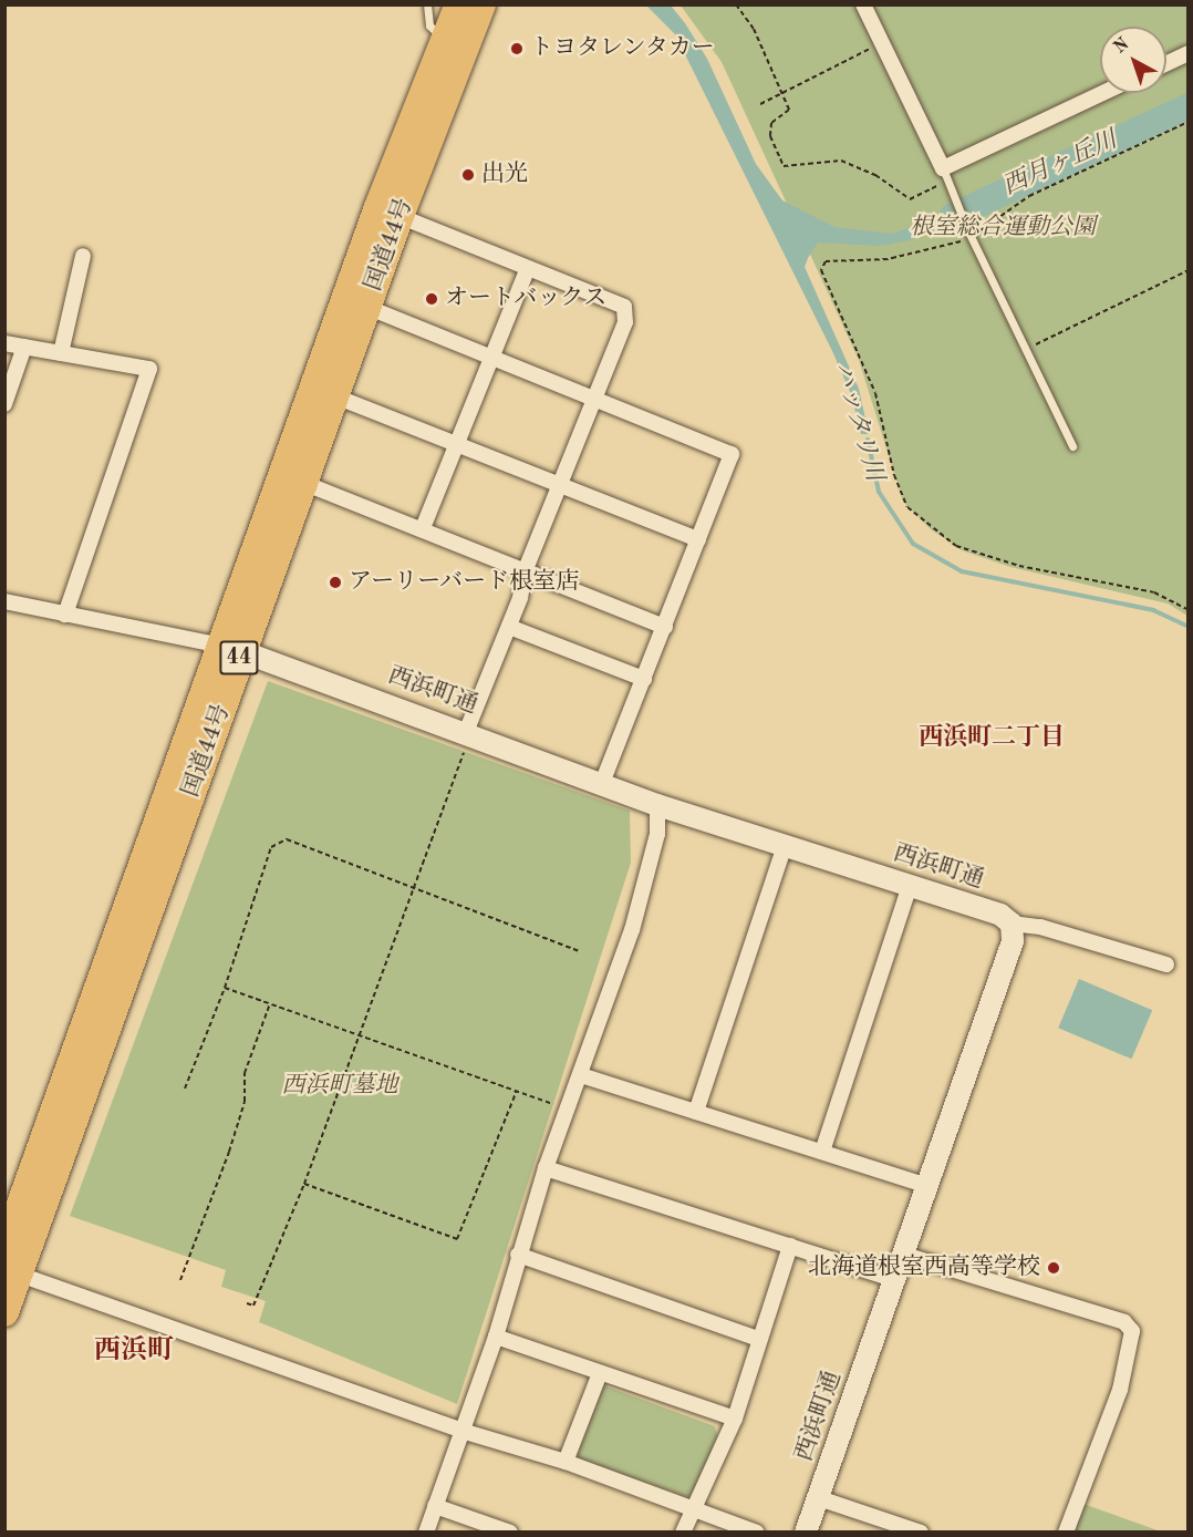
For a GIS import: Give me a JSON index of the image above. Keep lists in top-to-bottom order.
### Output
{
  "streets": {
    "highway": ["国道44号", "44"],
    "street": ["西浜町通"]
  },
  "crossings": [
    ["国道44号", "西浜町通"]
  ],
  "districts": ["西浜町二丁目", "西浜町"],
  "water": ["西月ヶ丘川", "ハッタリ川"],
  "parks": ["根室総合運動公園", "西浜町墓地"],
  "places": [
    "トヨタレンタカー",
    "出光",
    "オートバックス",
    "アーリーバード根室店",
    "北海道根室西高等学校"
  ],
  "north": "top left"
}
